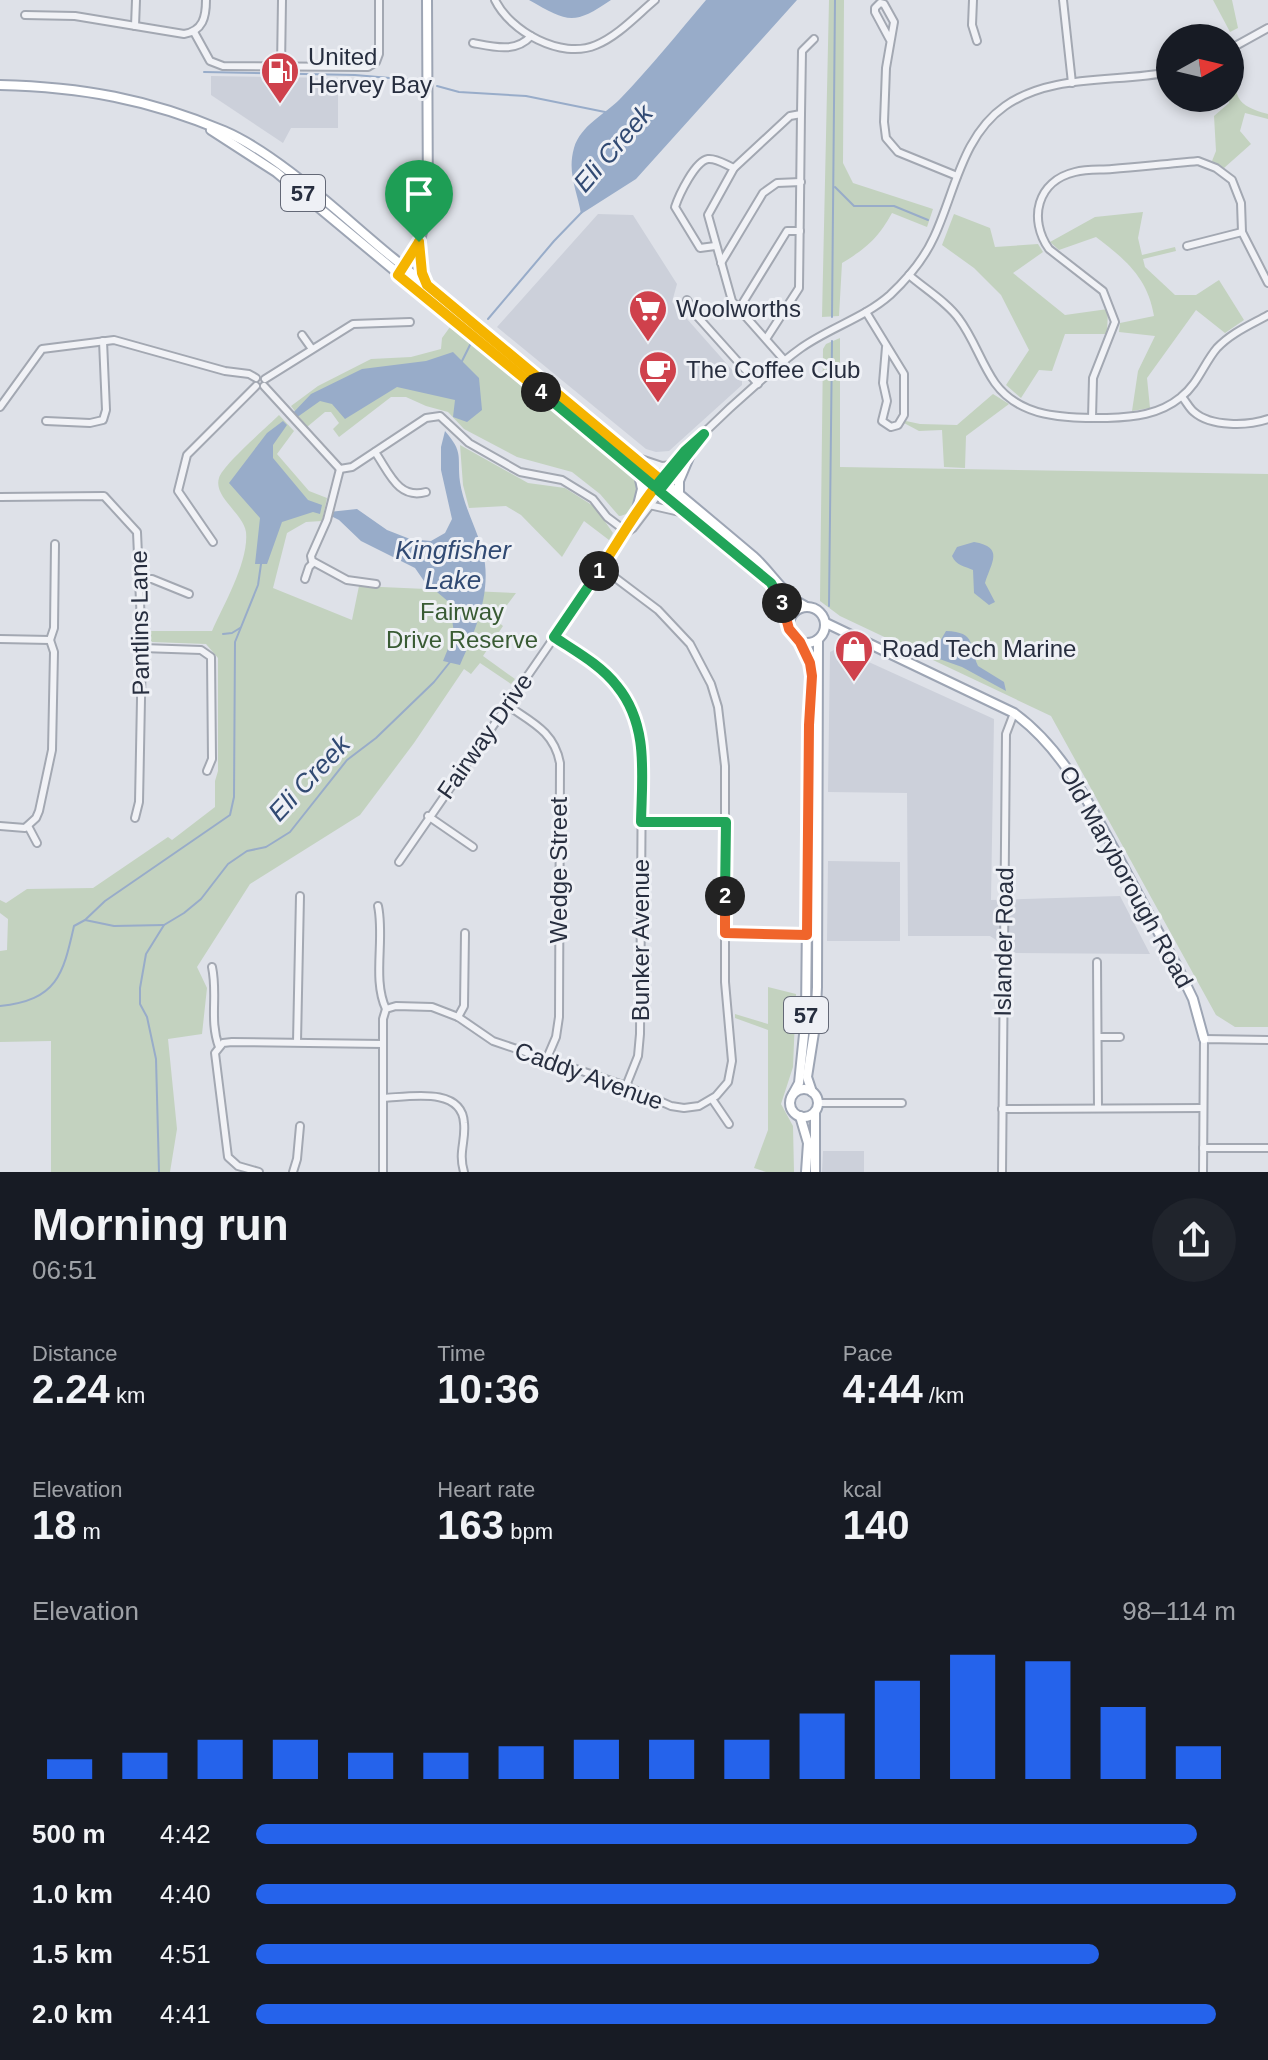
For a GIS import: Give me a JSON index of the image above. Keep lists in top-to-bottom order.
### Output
{
  "streets": {
    "main road": ["57", "Old Maryborough Road"],
    "street": [
      "Pantlins Lane",
      "Fairway Drive",
      "Wedge Street",
      "Bunker Avenue",
      "Islander Road",
      "Caddy Avenue"
    ]
  },
  "crossings": [
    ["57", "Fairway Drive"],
    ["57", "Old Maryborough Road"],
    ["Fairway Drive", "Wedge Street"],
    ["Fairway Drive", "Bunker Avenue"],
    ["Wedge Street", "Caddy Avenue"],
    ["Old Maryborough Road", "Islander Road"],
    ["Bunker Avenue", "Caddy Avenue"]
  ],
  "water": ["Eli Creek", "Kingfisher Lake"],
  "parks": ["Fairway Drive Reserve"],
  "places": {
    "fuel station": ["United Hervey Bay"],
    "supermarket": ["Woolworths"],
    "cafe": ["The Coffee Club"],
    "shop": ["Road Tech Marine"]
  },
  "north": "right",
  "page": {
    "pins": [
      "4",
      "1",
      "3",
      "2"
    ],
    "heading": ["Morning run", "06:51"],
    "stats": [
      ["Distance", "2.24 km"],
      ["Time", "10:36"],
      ["Pace", "4:44 /km"],
      ["Elevation", "18 m"],
      ["Heart rate", "163 bpm"],
      ["kcal", "140"]
    ],
    "chart": ["Elevation", "98–114 m"],
    "list": [
      {
        "name": "500 m",
        "note": "4:42"
      },
      {
        "name": "1.0 km",
        "note": "4:40"
      },
      {
        "name": "1.5 km",
        "note": "4:51"
      },
      {
        "name": "2.0 km",
        "note": "4:41"
      }
    ]
  }
}
